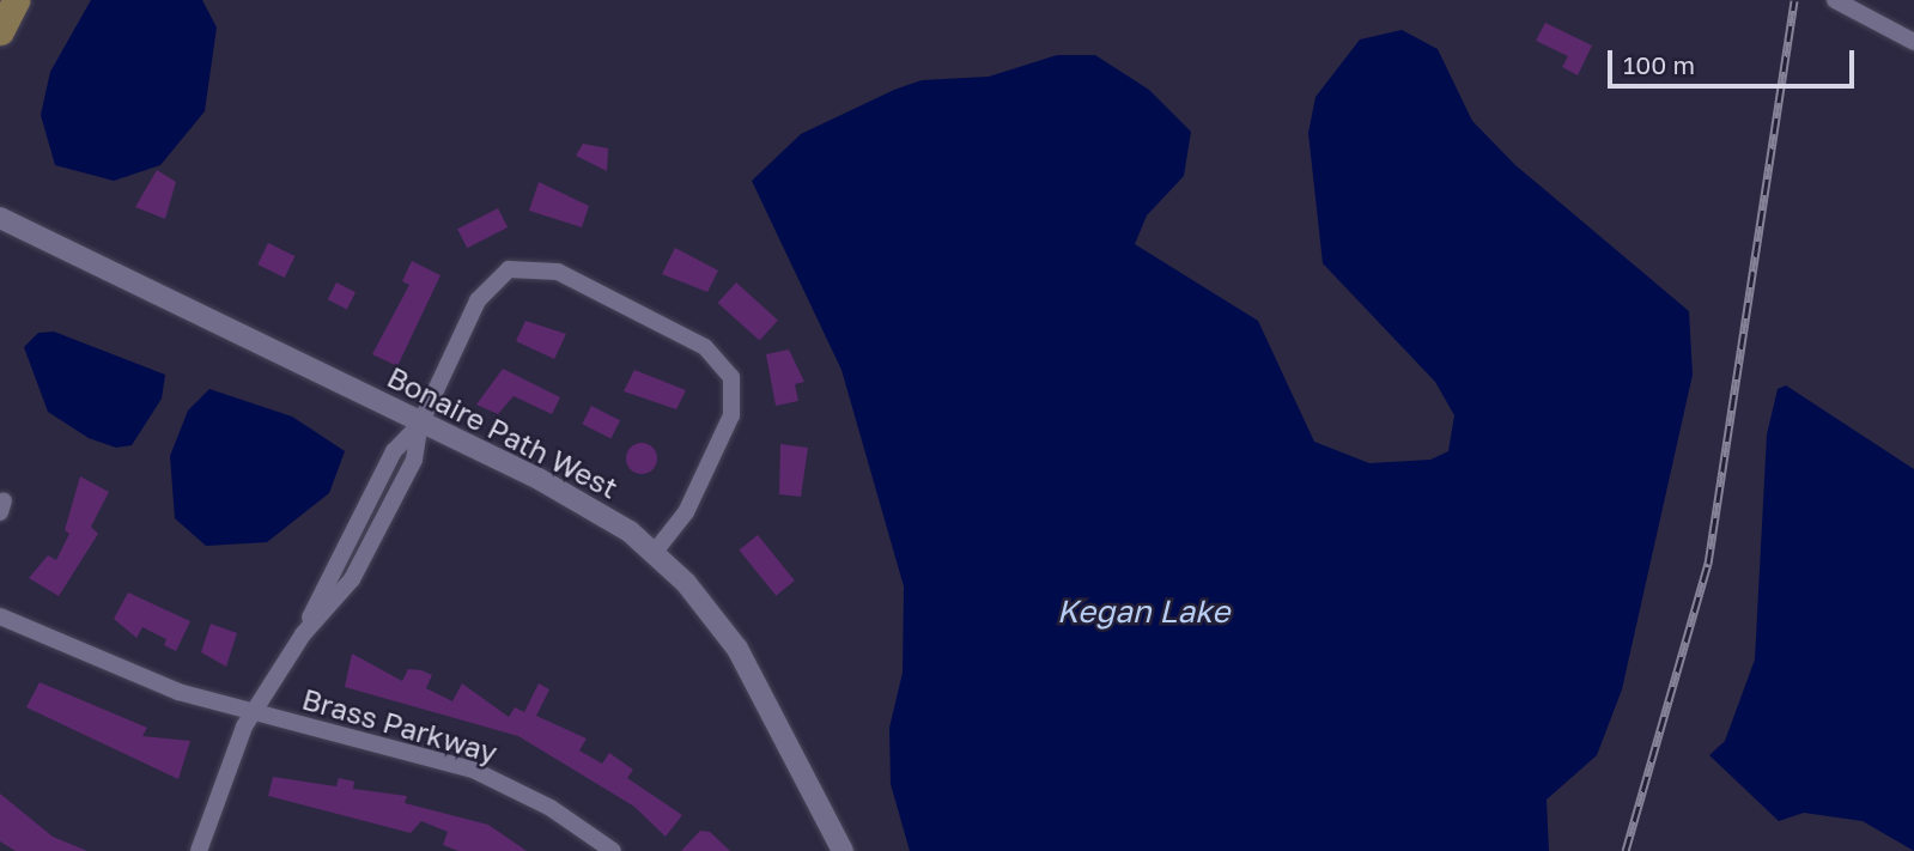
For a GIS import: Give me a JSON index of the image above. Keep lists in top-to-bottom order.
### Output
{
  "streets": {
    "street": ["Bonaire Path West", "Brass Parkway"]
  },
  "water": ["Kegan Lake"],
  "scale_bar": "100 m"
}
